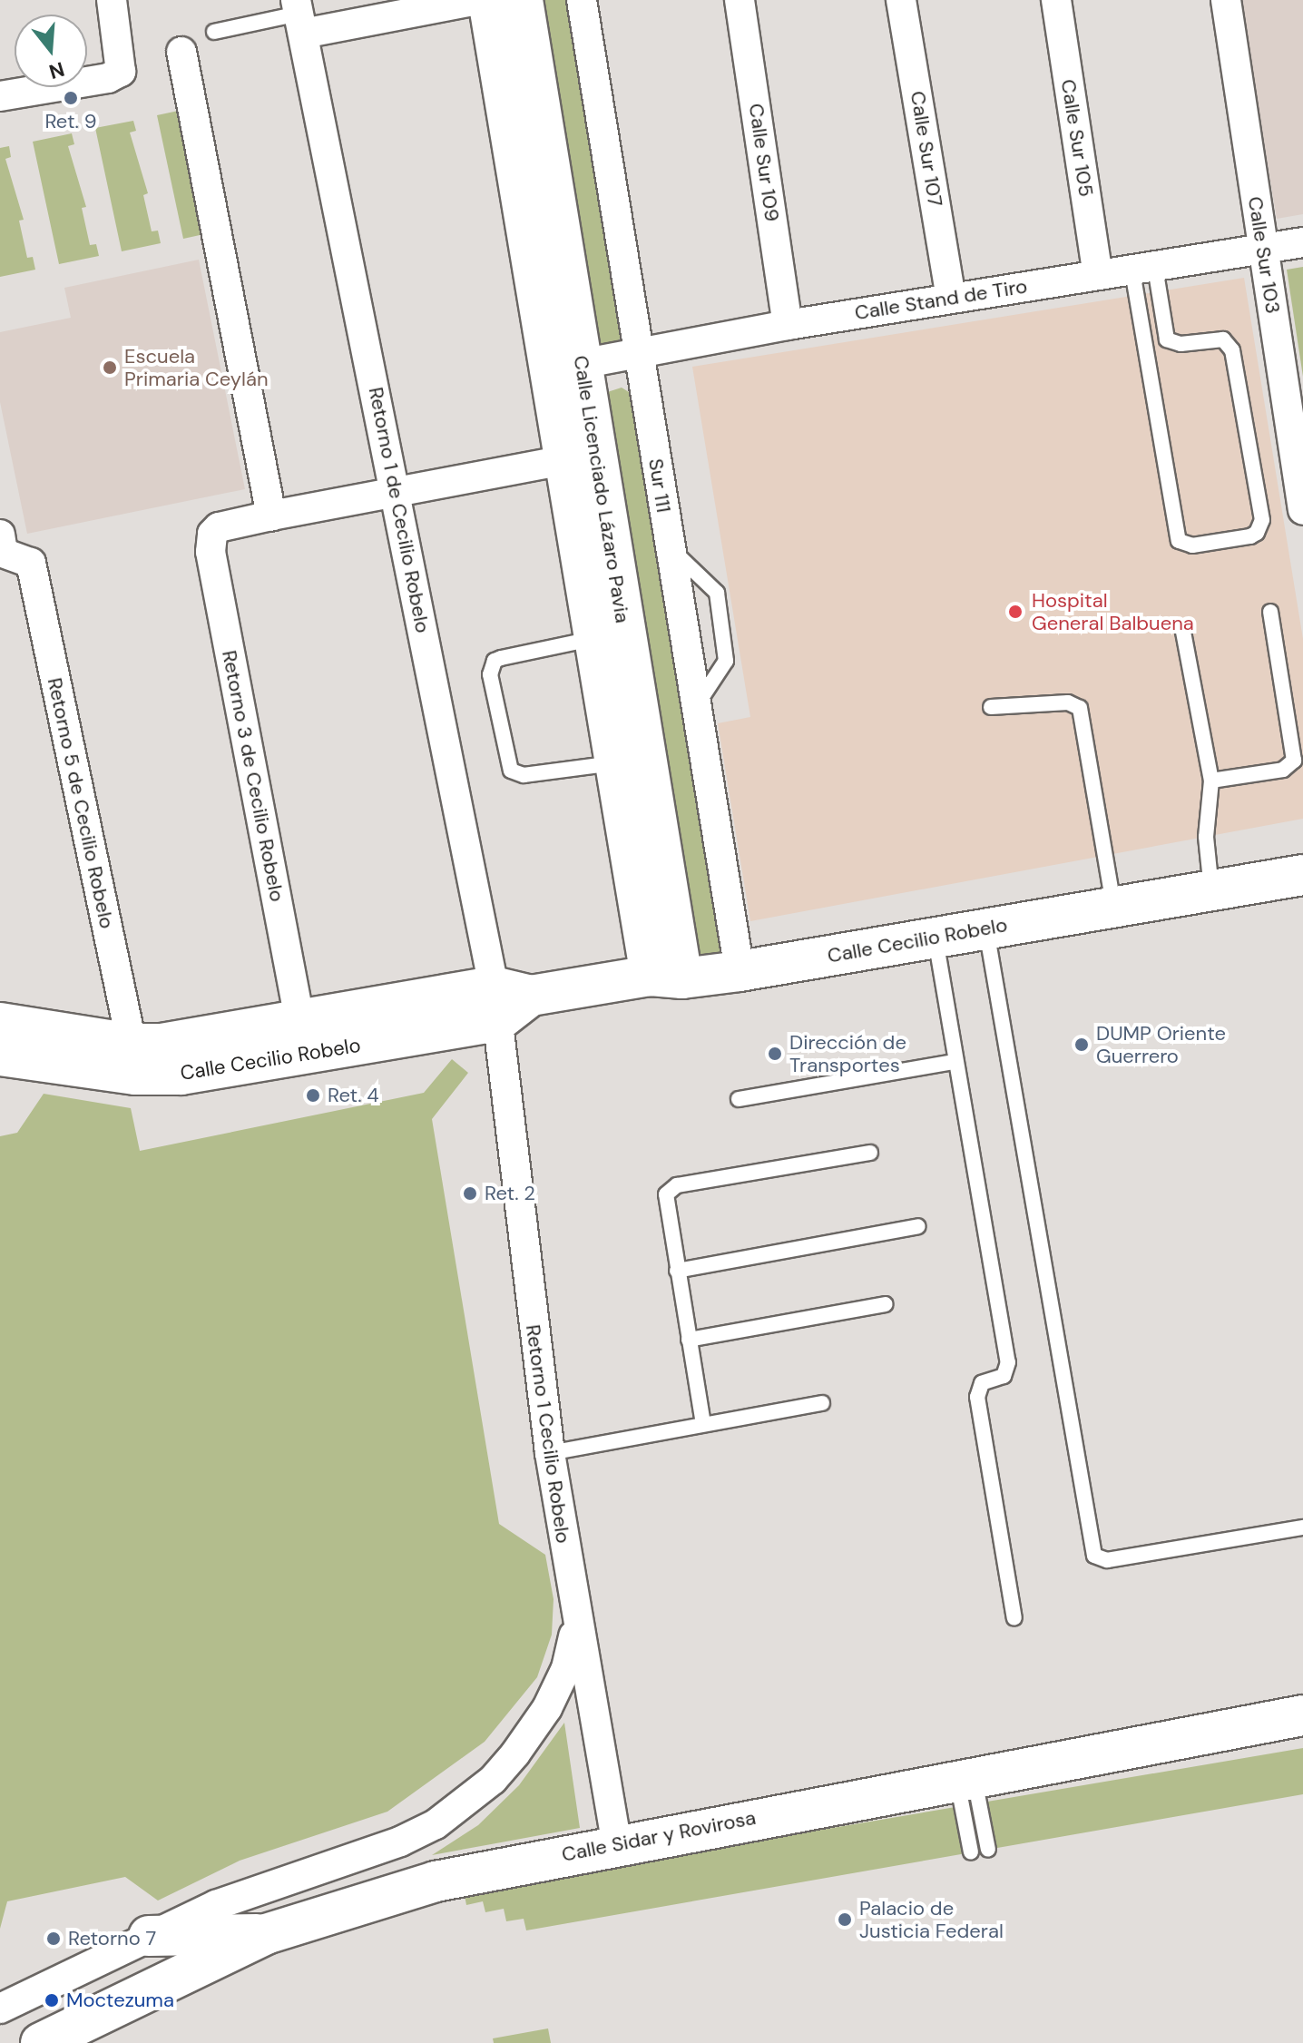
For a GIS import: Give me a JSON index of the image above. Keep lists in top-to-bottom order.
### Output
{
  "streets": {
    "street": [
      "Calle Sur 105",
      "Calle Sur 107",
      "Calle Sur 109",
      "Calle Sur 103",
      "Calle Stand de Tiro",
      "Sur 111",
      "Calle Licenciado Lázaro Pavia",
      "Retorno 1 de Cecilio Robelo",
      "Retorno 3 de Cecilio Robelo",
      "Retorno 5 de Cecilio Robelo",
      "Calle Cecilio Robelo",
      "Retorno 1 Cecilio Robelo",
      "Calle Sidar y Rovirosa"
    ]
  },
  "crossings": [
    ["Calle Sur 105", "Calle Stand de Tiro"],
    ["Calle Sur 107", "Calle Stand de Tiro"],
    ["Calle Sur 109", "Calle Stand de Tiro"],
    ["Calle Sur 103", "Calle Stand de Tiro"],
    ["Calle Stand de Tiro", "Sur 111"],
    ["Calle Stand de Tiro", "Calle Licenciado Lázaro Pavia"],
    ["Sur 111", "Calle Cecilio Robelo"],
    ["Calle Licenciado Lázaro Pavia", "Calle Cecilio Robelo"],
    ["Retorno 1 de Cecilio Robelo", "Calle Cecilio Robelo"],
    ["Retorno 1 de Cecilio Robelo", "Retorno 1 Cecilio Robelo"],
    ["Retorno 3 de Cecilio Robelo", "Calle Cecilio Robelo"],
    ["Retorno 5 de Cecilio Robelo", "Calle Cecilio Robelo"],
    ["Calle Cecilio Robelo", "Retorno 1 Cecilio Robelo"],
    ["Retorno 1 Cecilio Robelo", "Calle Sidar y Rovirosa"]
  ],
  "places": [
    "Ret. 9",
    "Escuela Primaria Ceylán",
    "Hospital General Balbuena",
    "DUMP Oriente Guerrero",
    "Dirección de Transportes",
    "Ret. 4",
    "Ret. 2",
    "Palacio de Justicia Federal",
    "Retorno 7",
    "Moctezuma"
  ],
  "north": "bottom"
}
